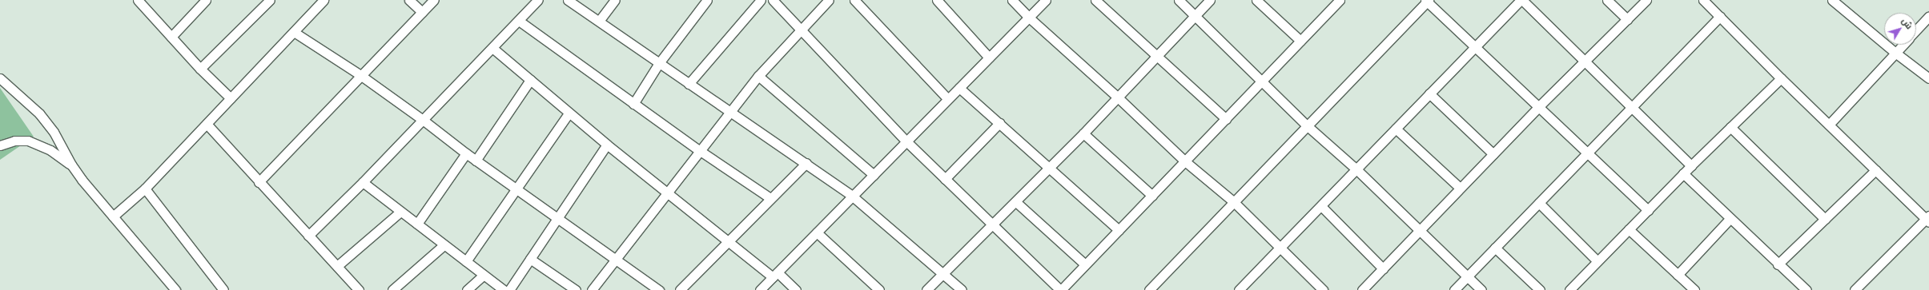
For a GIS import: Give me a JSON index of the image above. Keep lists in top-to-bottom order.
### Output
{
  "north": "top right"
}
